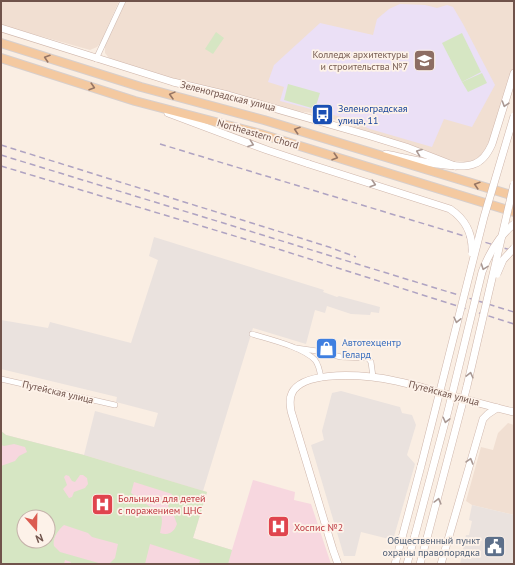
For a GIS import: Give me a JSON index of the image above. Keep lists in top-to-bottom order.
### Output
{
  "streets": {
    "main road": ["Зеленоградская улица", "Northeastern Chord", "Путейская улица"]
  },
  "places": {
    "school or university": ["Колледж архитектуры и строительства №7"],
    "bus stop": ["Зеленоградская улица, 11"],
    "shop": ["Автотехцентр Гелард"],
    "hospital": ["Больница для детей с поражением ЦНС", "Хоспис №2"],
    "public building": ["Общественный пункт охраны правопорядка"]
  },
  "north": "bottom"
}
